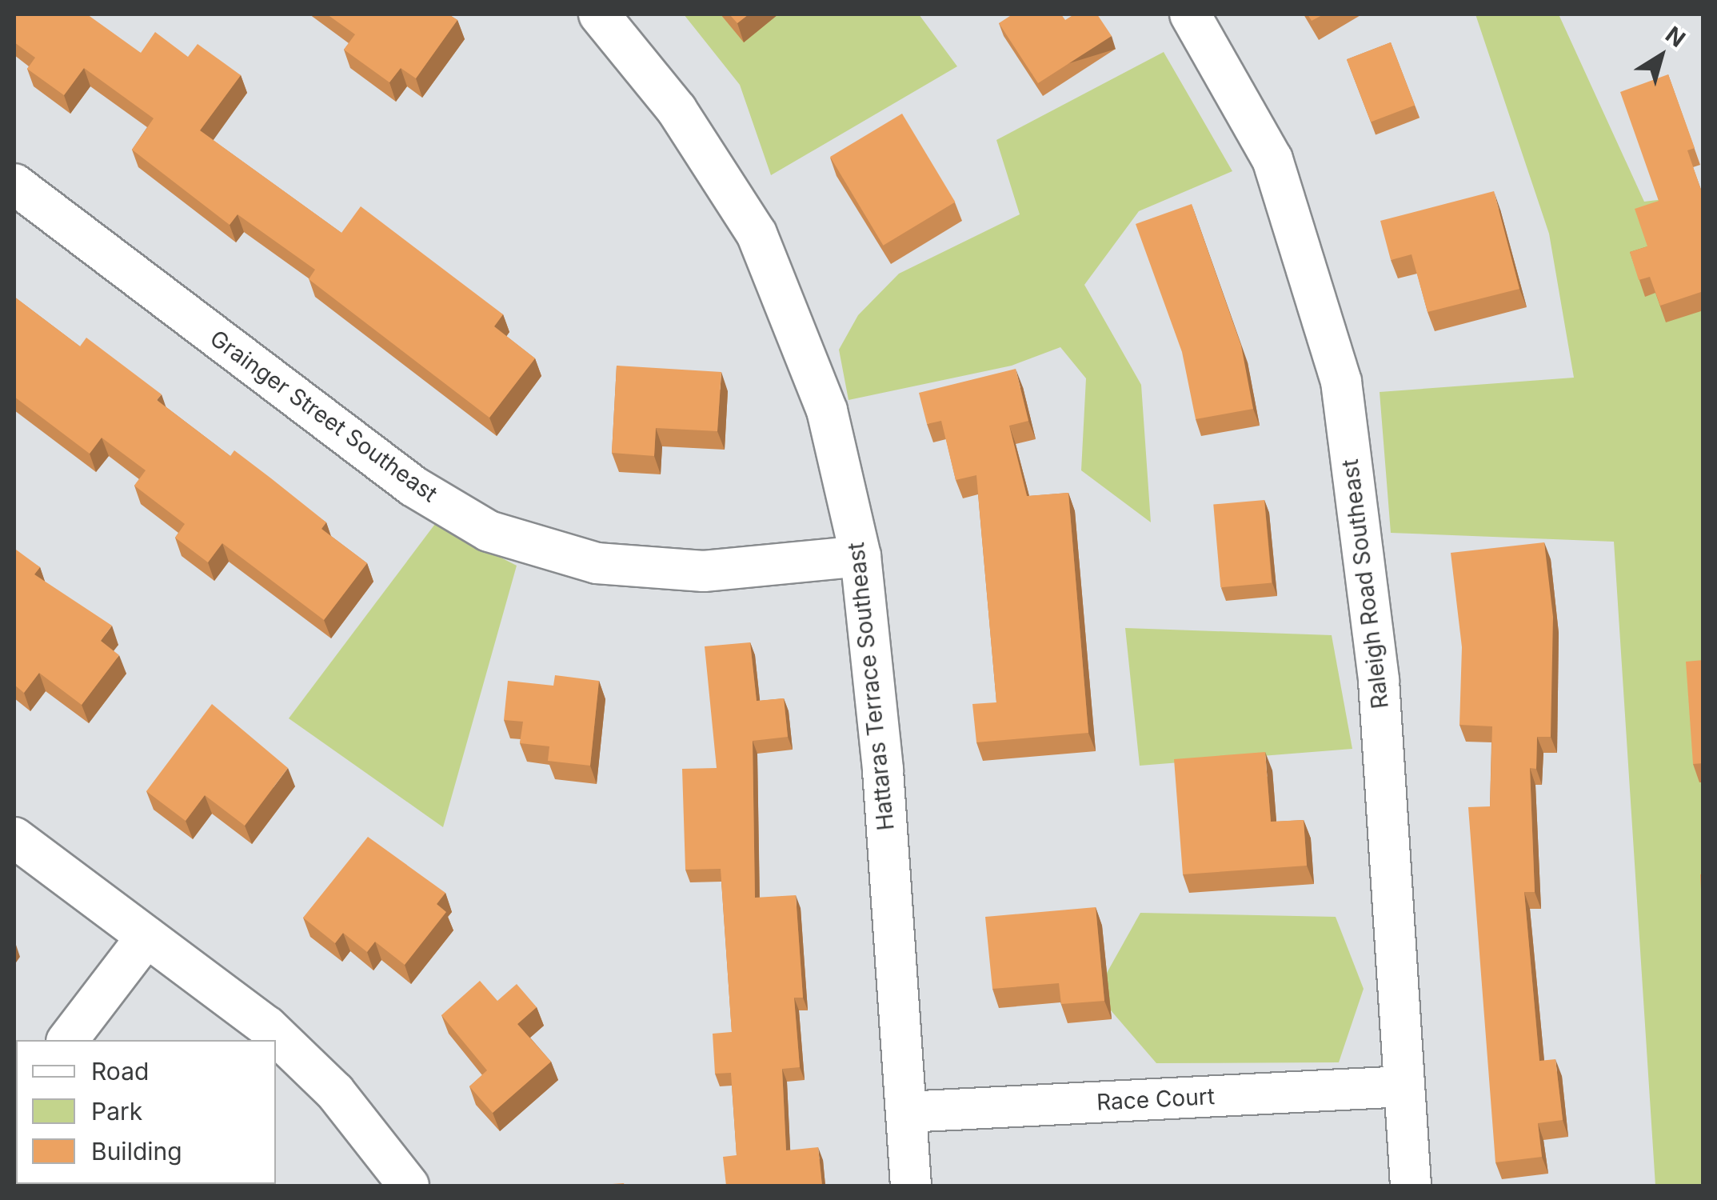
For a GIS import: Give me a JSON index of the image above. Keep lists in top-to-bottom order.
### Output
{
  "streets": {
    "street": [
      "Grainger Street Southeast",
      "Raleigh Road Southeast",
      "Hattaras Terrace Southeast",
      "Race Court"
    ]
  },
  "crossings": [
    ["Grainger Street Southeast", "Hattaras Terrace Southeast"],
    ["Raleigh Road Southeast", "Race Court"],
    ["Hattaras Terrace Southeast", "Race Court"]
  ],
  "legend": ["Road", "Park", "Building"],
  "north": "top right"
}
